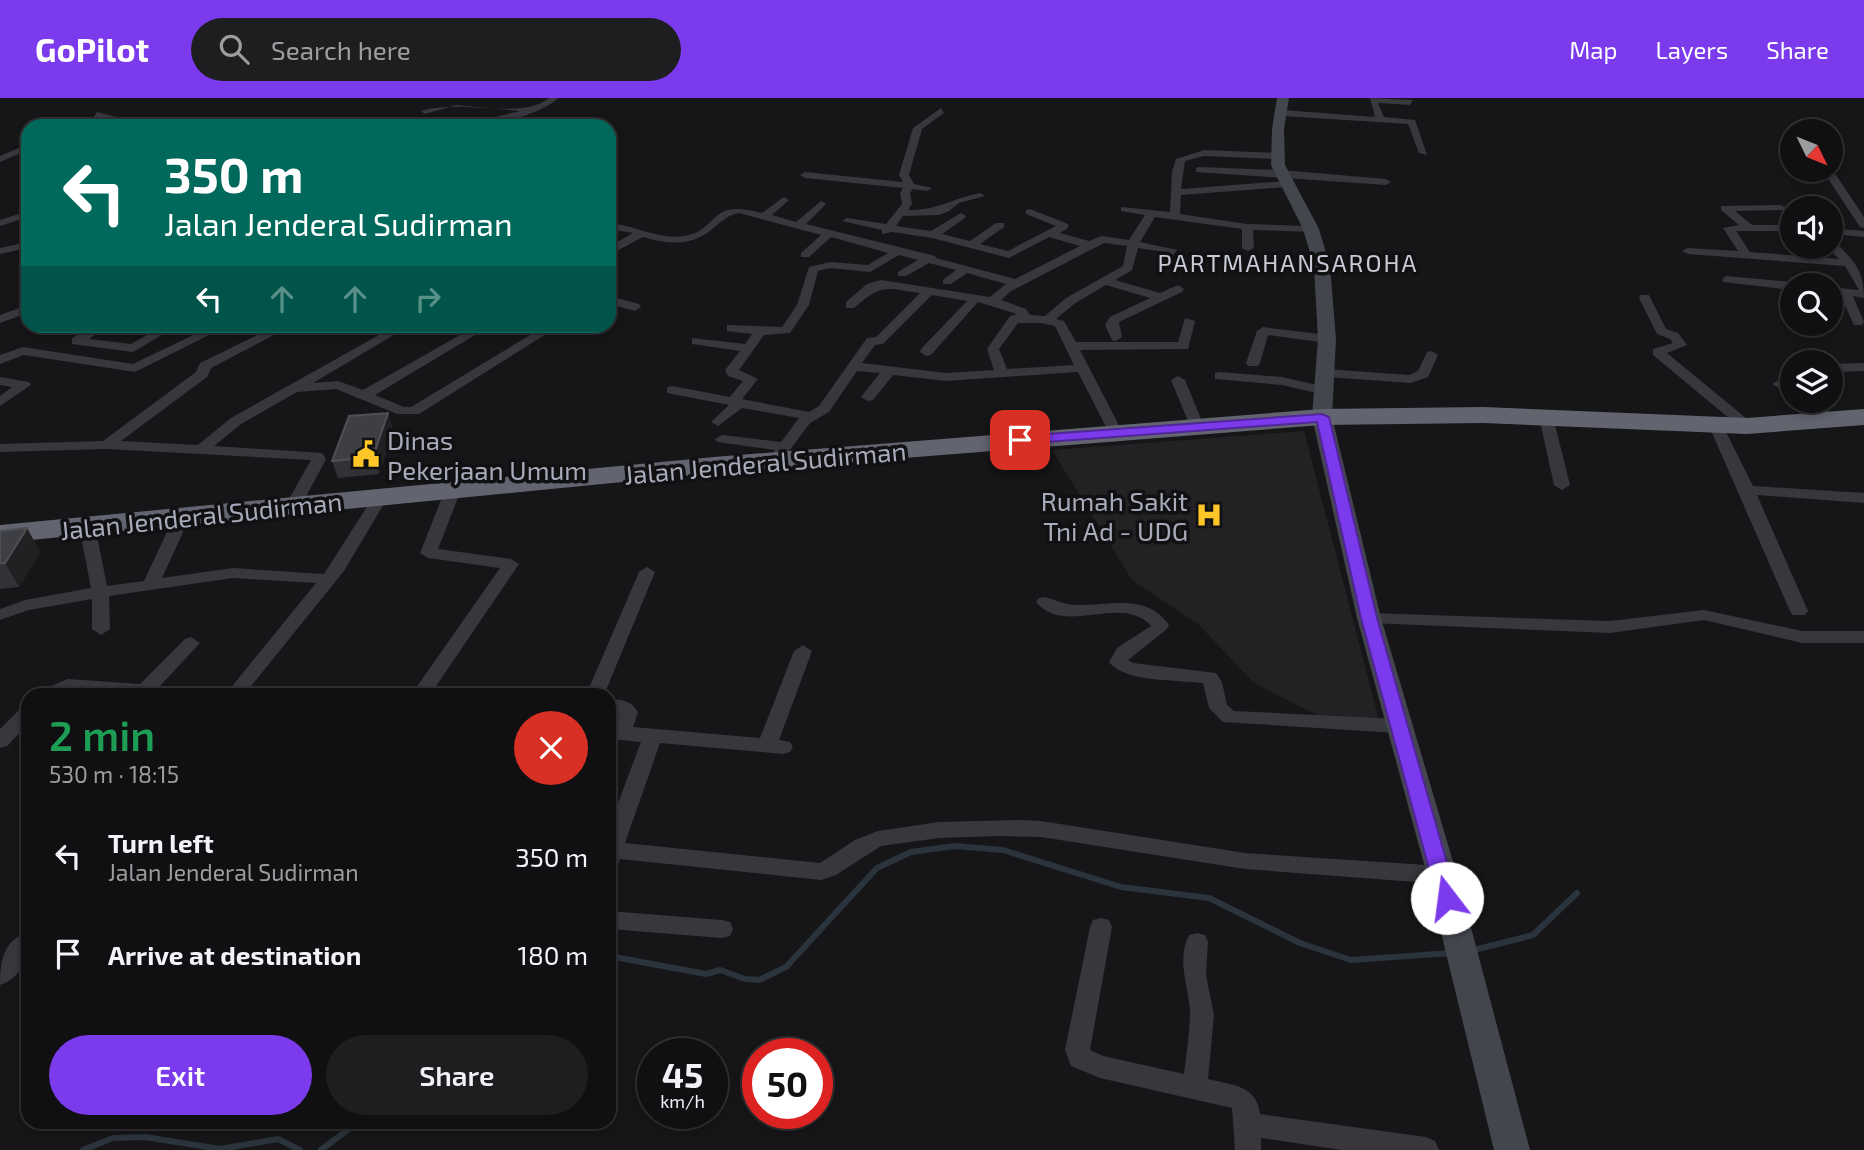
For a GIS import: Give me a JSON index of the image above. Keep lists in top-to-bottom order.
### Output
{
  "streets": {
    "highway": ["Jalan Jenderal Sudirman"]
  },
  "districts": ["PARTMAHANSAROHA"],
  "places": {
    "public building": ["Dinas Pekerjaan Umum"],
    "hospital": ["Rumah Sakit Tni Ad - UDG"]
  },
  "north": "bottom right",
  "page": {
    "header": "GoPilot",
    "search": "Search here",
    "nav": ["Map", "Layers", "Share"],
    "turn": ["350 m", "Jalan Jenderal Sudirman"],
    "heading": ["2 min", "530 m · 18:15"],
    "list": [
      {
        "name": "Turn left",
        "note": "Jalan Jenderal Sudirman",
        "value": "350 m"
      },
      {
        "name": "Arrive at destination",
        "value": "180 m"
      }
    ],
    "buttons": ["Exit", "Share"],
    "speed": "45 km/h",
    "limit": "50"
  }
}
